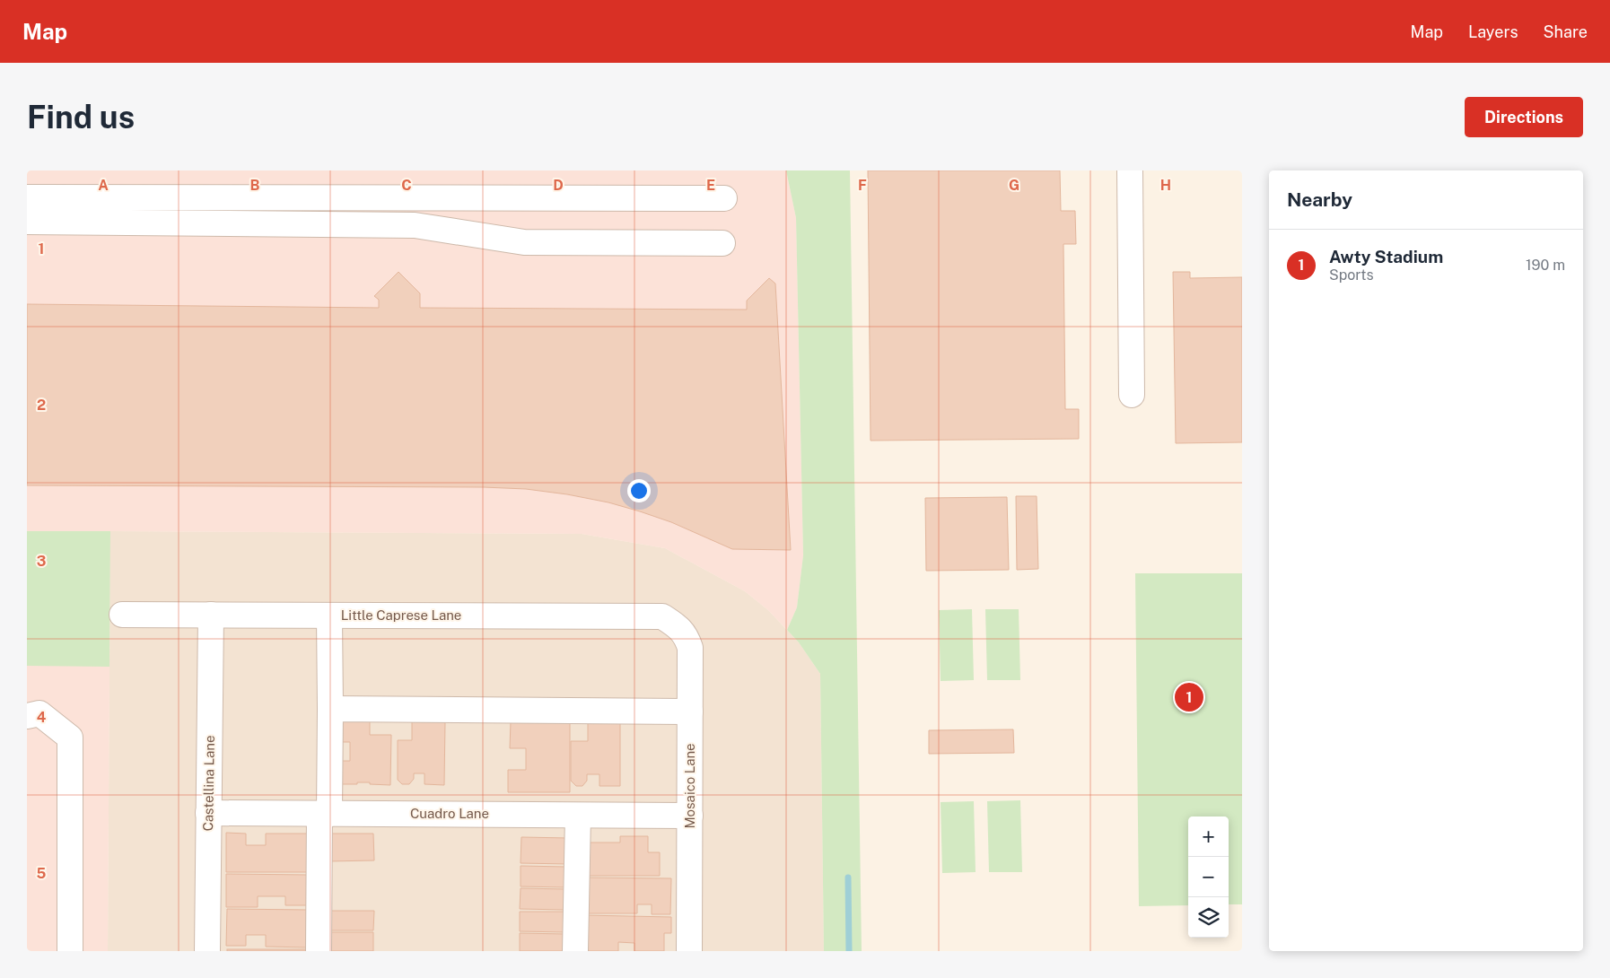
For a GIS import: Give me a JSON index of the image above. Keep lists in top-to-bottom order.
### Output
{
  "streets": {
    "street": [
      "Little Caprese Lane",
      "Castellina Lane",
      "Mosaico Lane",
      "Cuadro Lane"
    ]
  },
  "crossings": [
    ["Little Caprese Lane", "Castellina Lane"],
    ["Little Caprese Lane", "Mosaico Lane"],
    ["Castellina Lane", "Cuadro Lane"],
    ["Mosaico Lane", "Cuadro Lane"]
  ],
  "page": {
    "header": "Map",
    "nav": ["Map", "Layers", "Share"],
    "buttons": "Directions",
    "title": "Find us",
    "heading": "Nearby",
    "list": [
      {
        "mark": "1",
        "name": "Awty Stadium",
        "note": "Sports",
        "value": "190 m"
      }
    ],
    "pins": "1",
    "map_buttons": ["+", "−"]
  },
  "grid": {
    "columns": [
      "A",
      "B",
      "C",
      "D",
      "E",
      "F",
      "G",
      "H"
    ],
    "rows": [
      "1",
      "2",
      "3",
      "4",
      "5"
    ]
  }
}
